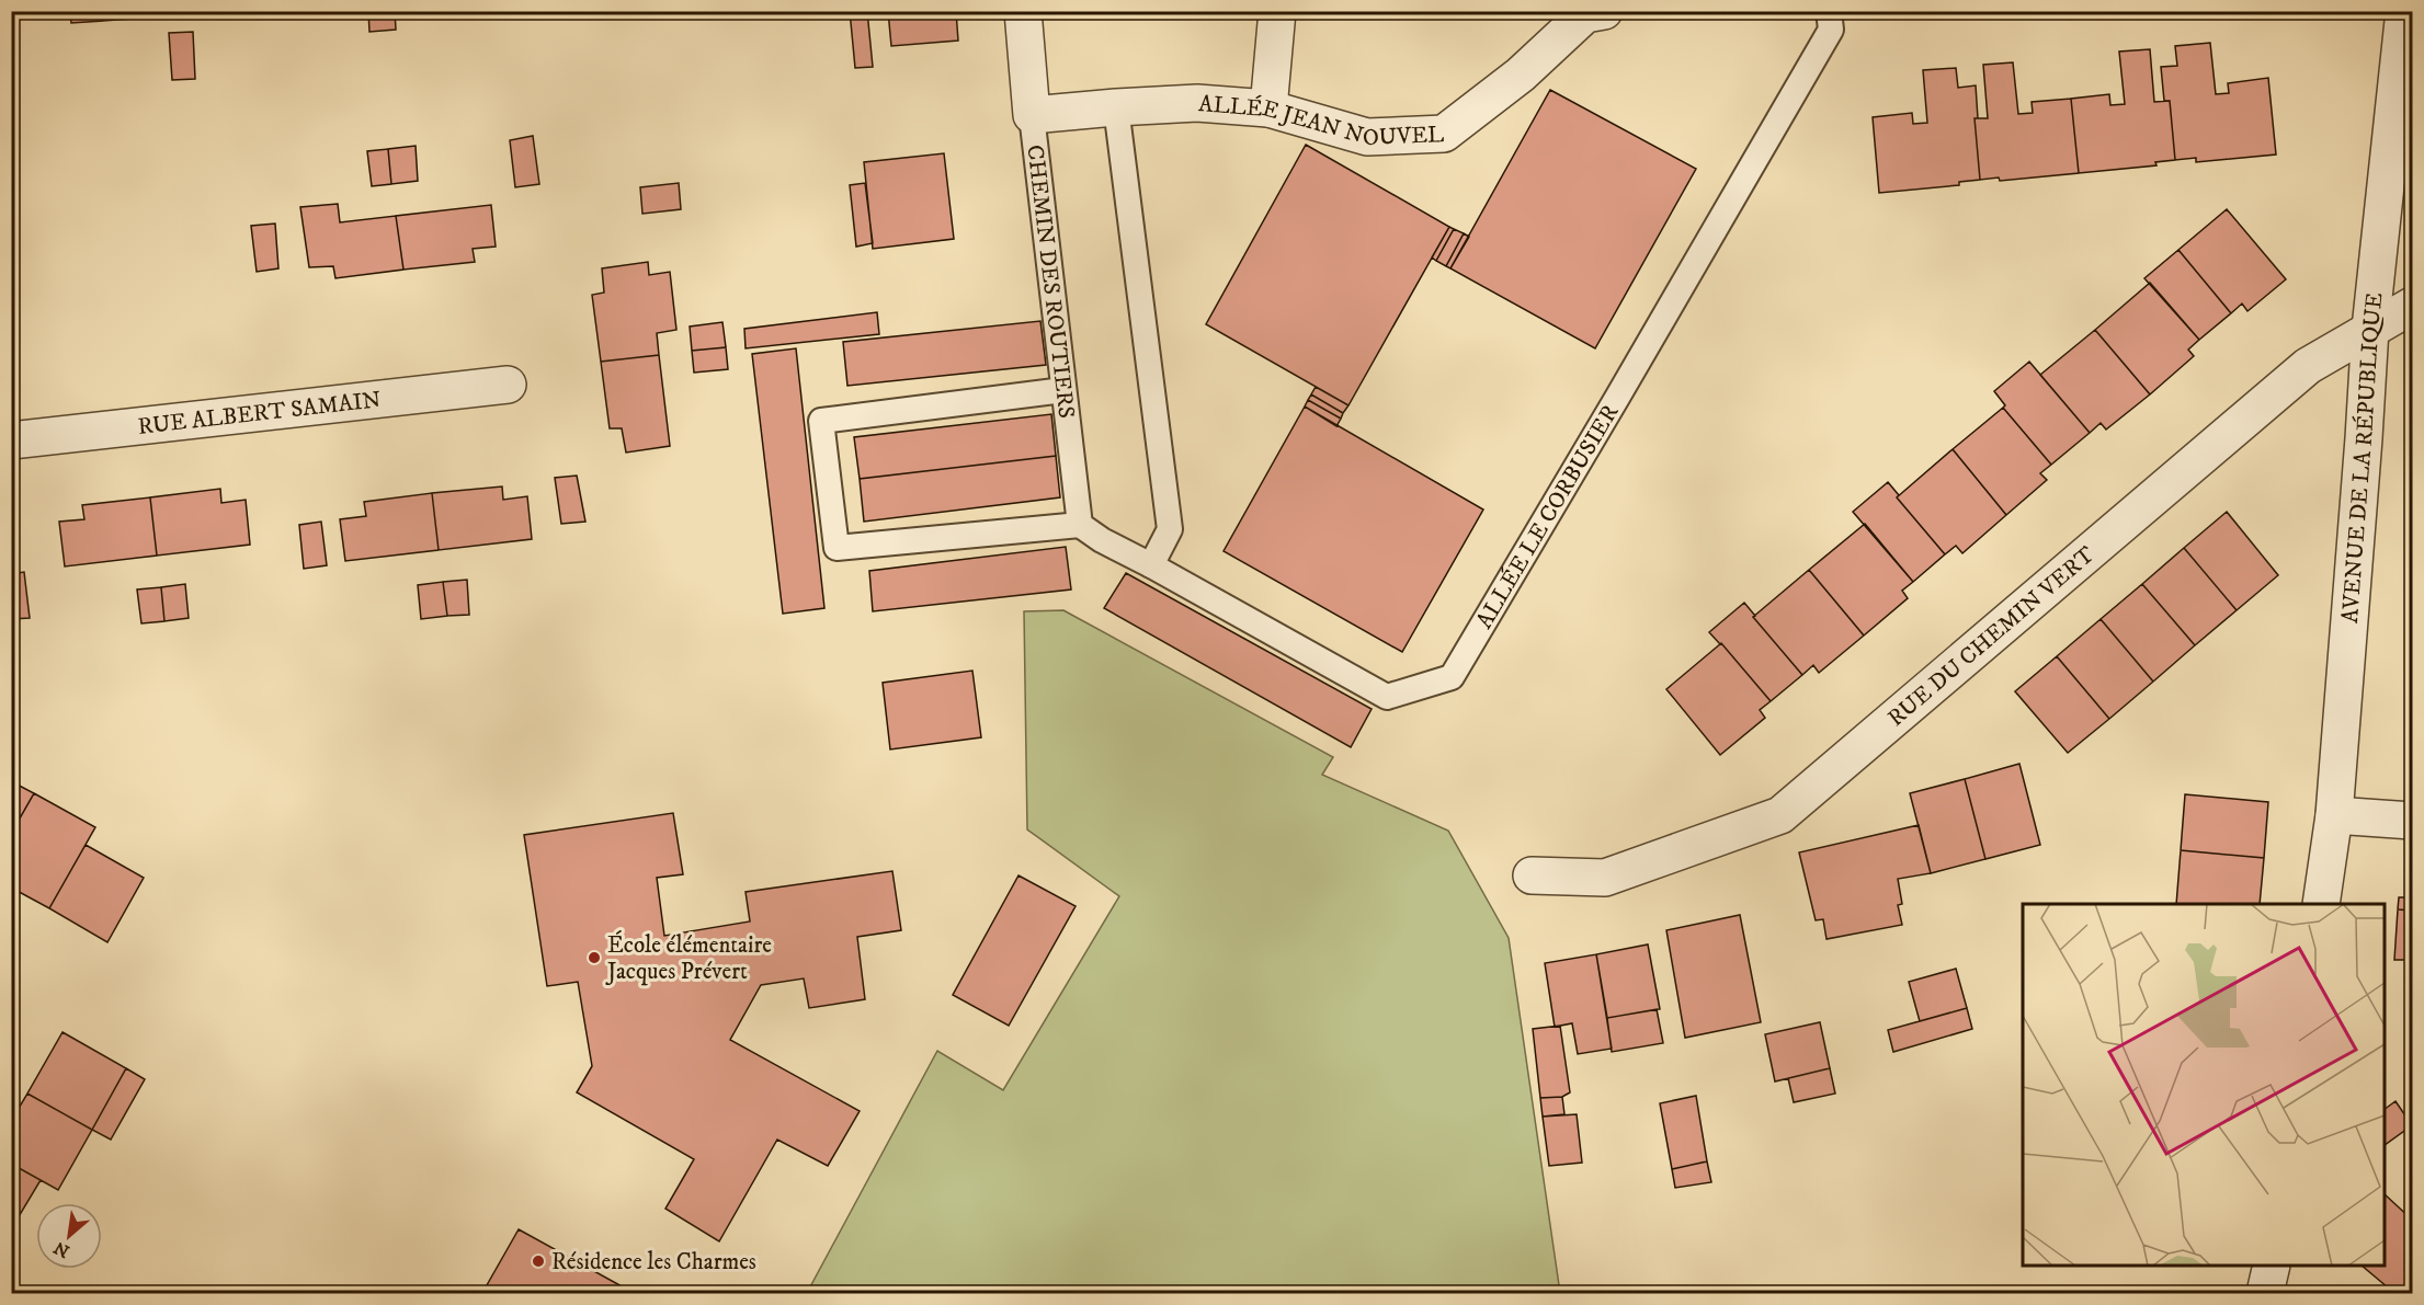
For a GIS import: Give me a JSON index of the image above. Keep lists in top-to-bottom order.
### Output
{
  "streets": {
    "street": [
      "ALLÉE JEAN NOUVEL",
      "CHEMIN DES ROUTIERS",
      "RUE ALBERT SAMAIN",
      "AVENUE DE LA RÉPUBLIQUE",
      "RUE DU CHEMIN VERT"
    ],
    "lane": ["ALLÉE LE CORBUSIER"]
  },
  "crossings": [
    ["ALLÉE JEAN NOUVEL", "CHEMIN DES ROUTIERS"],
    ["CHEMIN DES ROUTIERS", "ALLÉE LE CORBUSIER"],
    ["AVENUE DE LA RÉPUBLIQUE", "RUE DU CHEMIN VERT"]
  ],
  "places": ["École élémentaire Jacques Prévert", "Résidence les Charmes"],
  "north": "bottom left"
}
